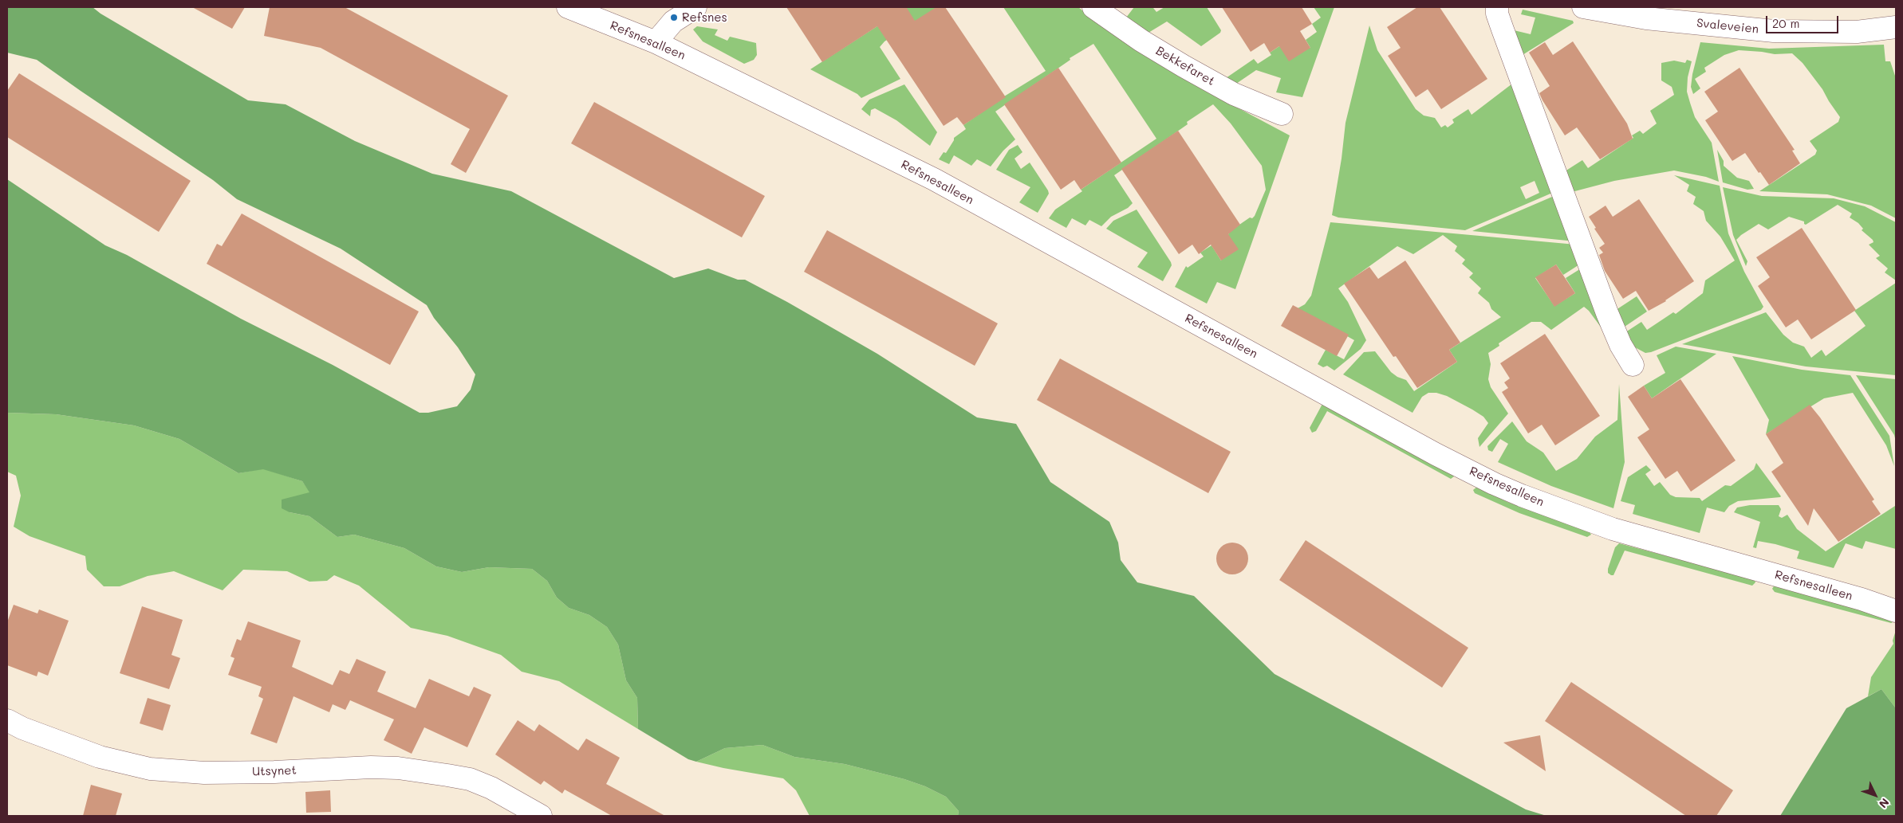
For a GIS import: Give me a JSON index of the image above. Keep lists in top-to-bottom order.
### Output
{
  "streets": {
    "street": [
      "Svaleveien",
      "Refsnesalleen",
      "Bekkefaret",
      "Utsynet"
    ]
  },
  "places": ["Refsnes"],
  "scale_bar": "20 m",
  "north": "bottom right"
}
